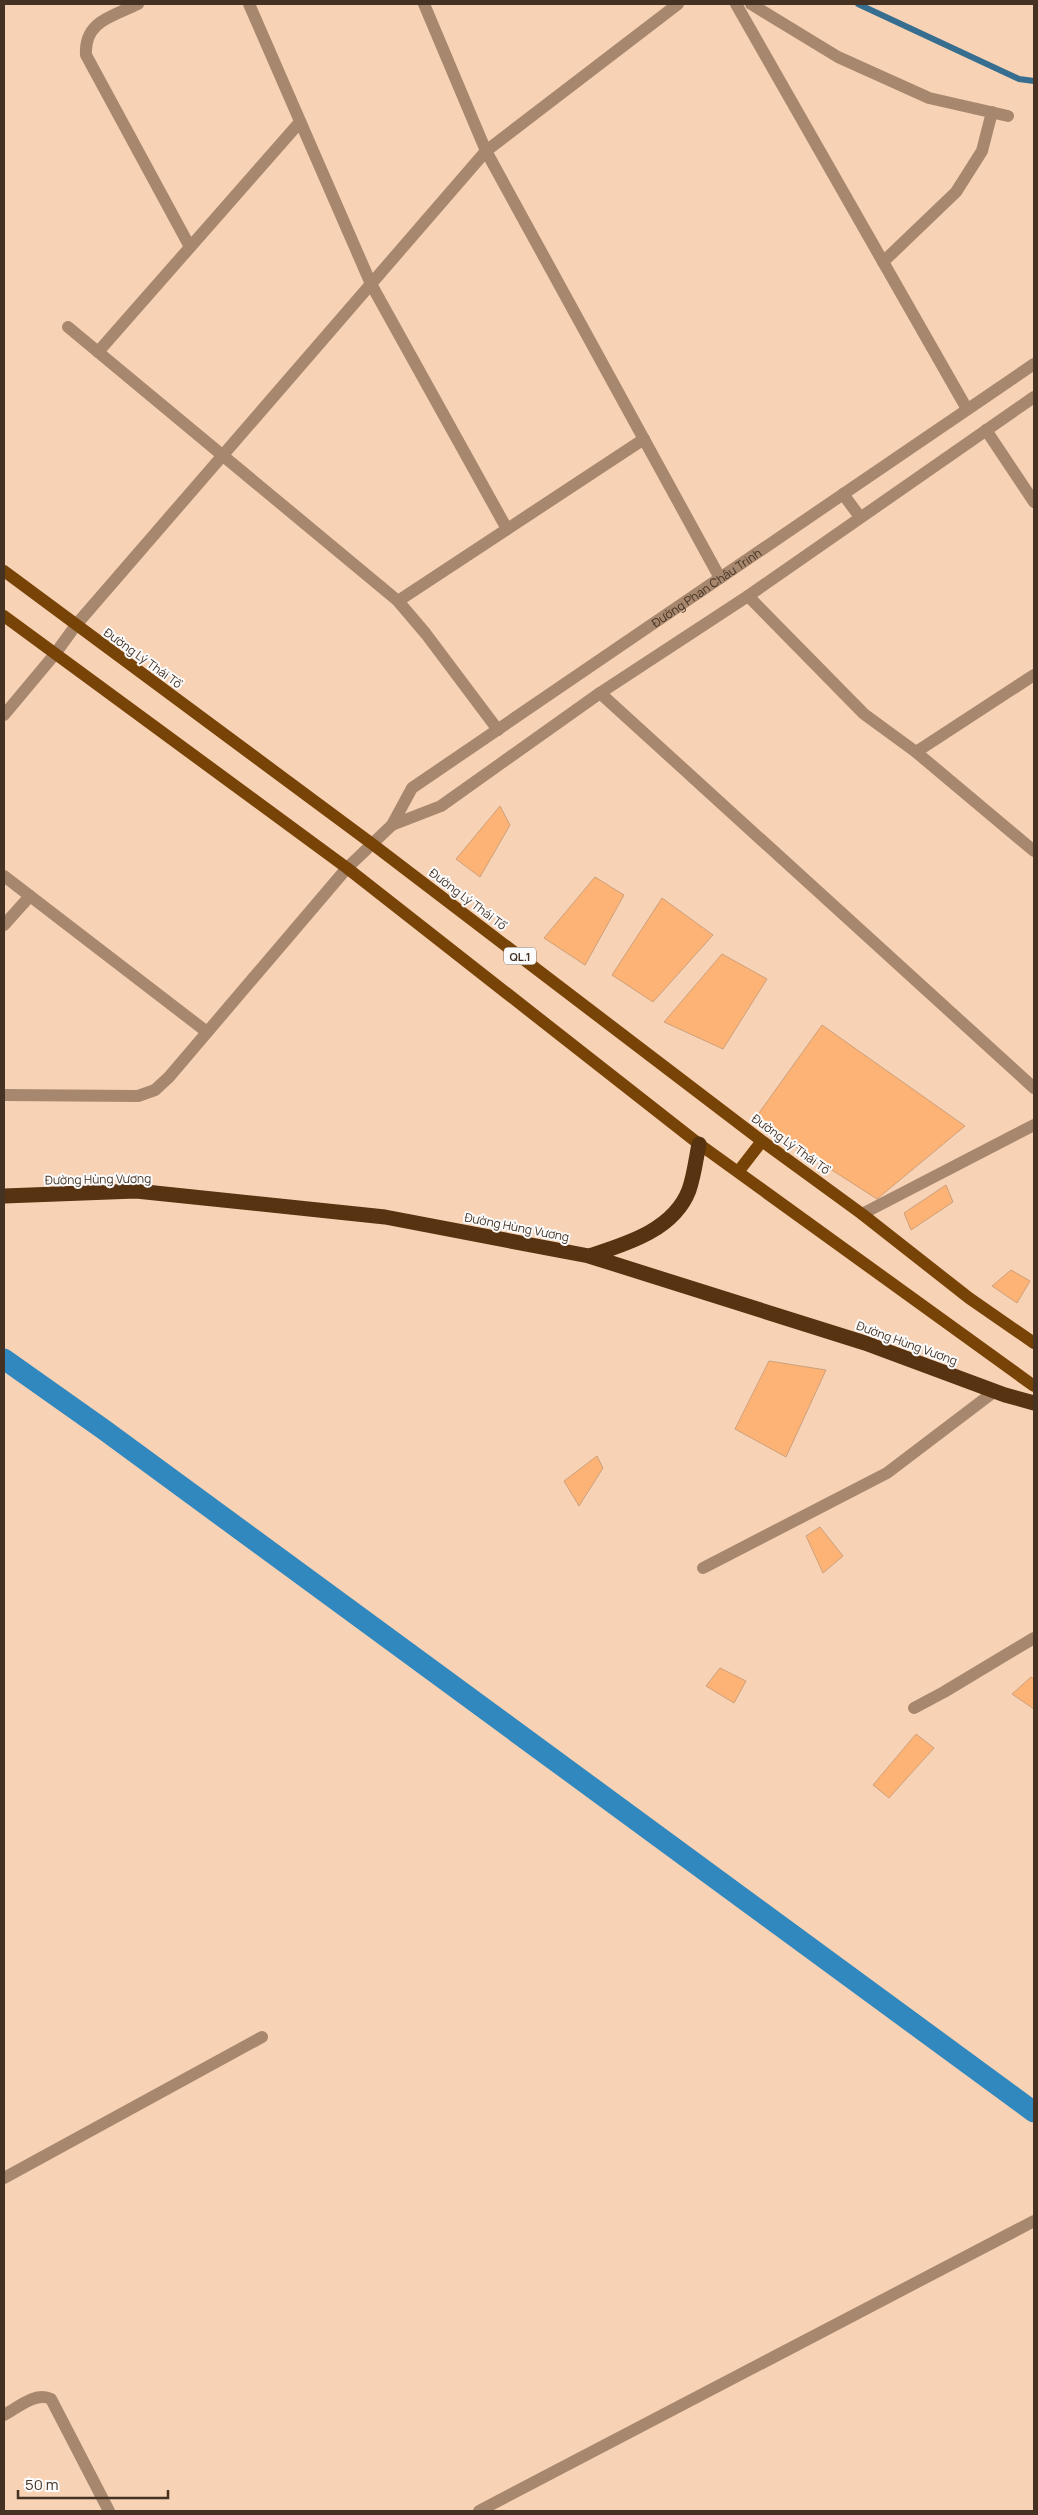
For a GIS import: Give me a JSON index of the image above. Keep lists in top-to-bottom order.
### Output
{
  "streets": {
    "highway": ["Đường Hùng Vương"],
    "main road": ["Đường Lý Thái Tổ", "QL.1"],
    "street": ["Đường Phan Châu Trinh"]
  },
  "crossings": [
    ["Đường Phan Châu Trinh", "Đường Lý Thái Tổ"]
  ],
  "scale_bar": "50 m"
}
